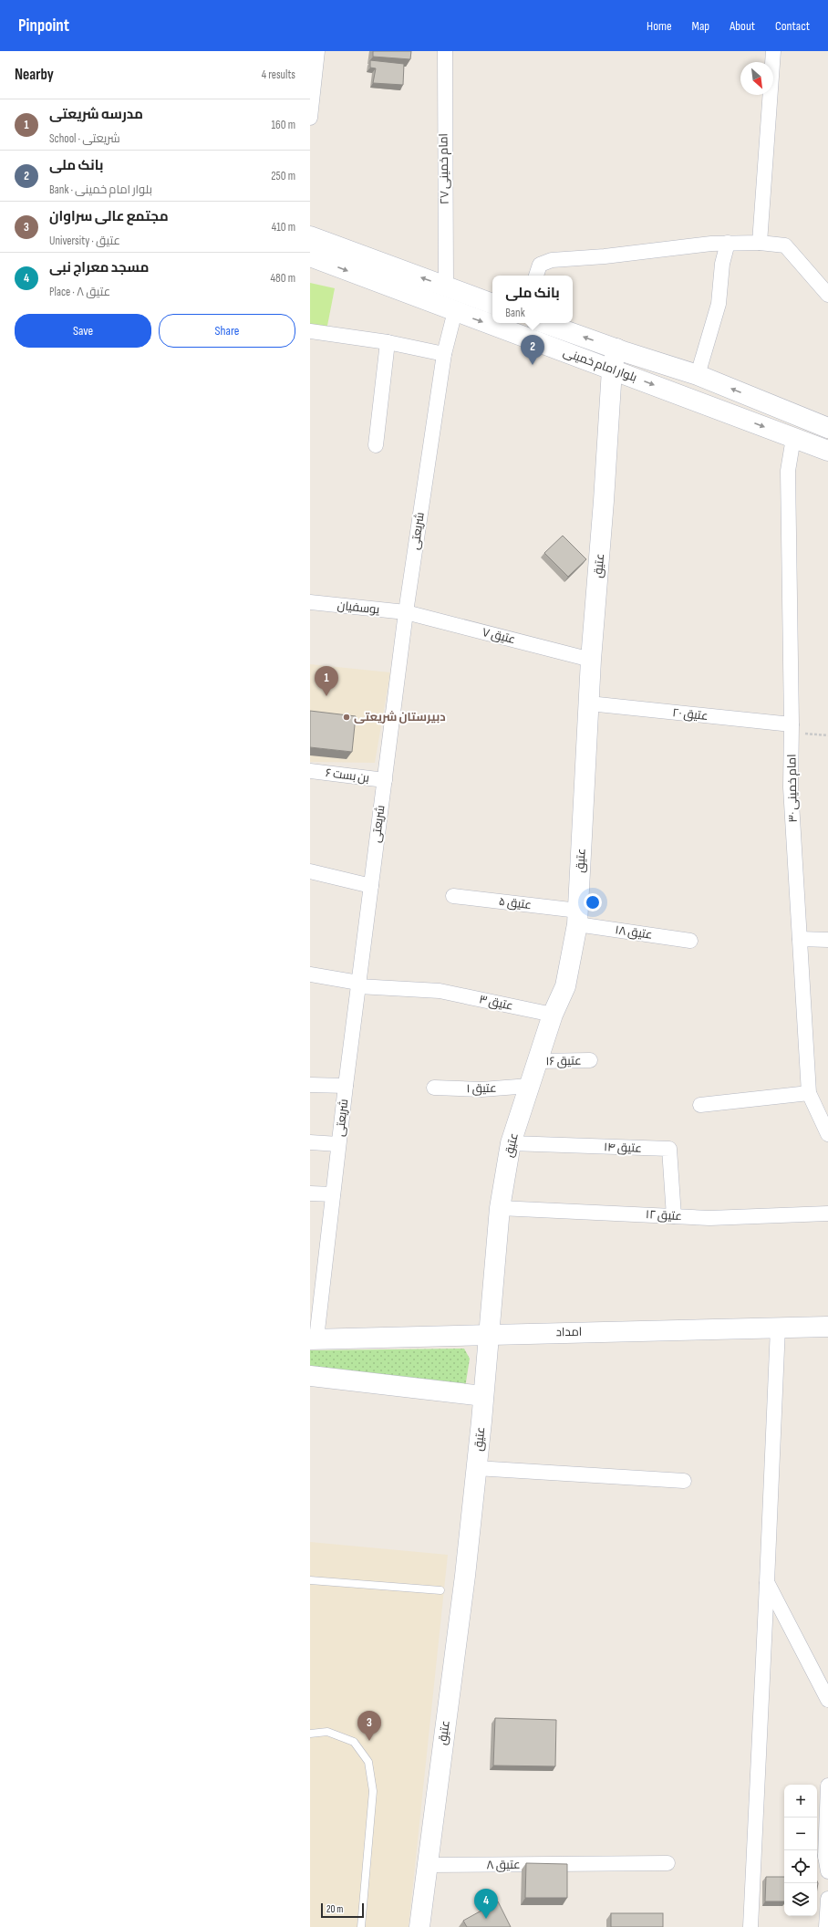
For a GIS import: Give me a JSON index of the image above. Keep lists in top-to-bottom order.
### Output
{
  "streets": {
    "street": [
      "امام خمینی ۲۷",
      "بلوار امام خمینی",
      "شریعتی",
      "عتیق",
      "یوسفیان",
      "عتیق ۷",
      "عتیق ۲۰",
      "بن بست ۶",
      "امام خمینی ۳۰",
      "عتیق ۵",
      "عتیق ۱۸",
      "عتیق ۳",
      "عتیق ۱۶",
      "عتیق ۱",
      "عتیق ۱۴",
      "عتیق ۱۲",
      "امداد",
      "عتیق ۸"
    ]
  },
  "crossings": [
    ["بلوار امام خمینی", "شریعتی"],
    ["بلوار امام خمینی", "عتیق"],
    ["بلوار امام خمینی", "امام خمینی ۳۰"],
    ["شریعتی", "یوسفیان"],
    ["شریعتی", "عتیق ۷"],
    ["شریعتی", "بن بست ۶"],
    ["شریعتی", "عتیق ۳"],
    ["شریعتی", "امداد"],
    ["عتیق", "عتیق ۷"],
    ["عتیق", "عتیق ۲۰"],
    ["عتیق", "عتیق ۵"],
    ["عتیق", "عتیق ۱۸"],
    ["عتیق", "عتیق ۳"],
    ["عتیق", "عتیق ۱۶"],
    ["عتیق", "عتیق ۱"],
    ["عتیق", "عتیق ۱۴"],
    ["عتیق", "عتیق ۱۲"],
    ["عتیق", "امداد"],
    ["عتیق", "عتیق ۸"],
    ["یوسفیان", "عتیق ۷"],
    ["عتیق ۲۰", "امام خمینی ۳۰"],
    ["عتیق ۵", "عتیق ۱۸"],
    ["عتیق ۱۴", "عتیق ۱۲"]
  ],
  "places": ["دبیرستان شریعتی"],
  "scale_bar": "20 m",
  "north": "bottom right",
  "page": {
    "header": "Pinpoint",
    "nav": [
      "Home",
      "Map",
      "About",
      "Contact"
    ],
    "heading": ["Nearby", "4 results"],
    "list": [
      {
        "mark": "1",
        "name": "مدرسه شریعتی",
        "note": "School · شریعتی",
        "value": "160 m"
      },
      {
        "mark": "2",
        "name": "بانک ملی",
        "note": "Bank · بلوار امام خمینی",
        "value": "250 m"
      },
      {
        "mark": "3",
        "name": "مجتمع عالی سراوان",
        "note": "University · عتیق",
        "value": "410 m"
      },
      {
        "mark": "4",
        "name": "مسجد معراج نبی",
        "note": "Place · عتیق ۸",
        "value": "480 m"
      }
    ],
    "popup": ["بانک ملی", "Bank"],
    "buttons": ["Save", "Share"],
    "pins": [
      "2",
      "1",
      "3",
      "4"
    ],
    "map_buttons": ["+", "−"],
    "scale": "20 m"
  }
}
